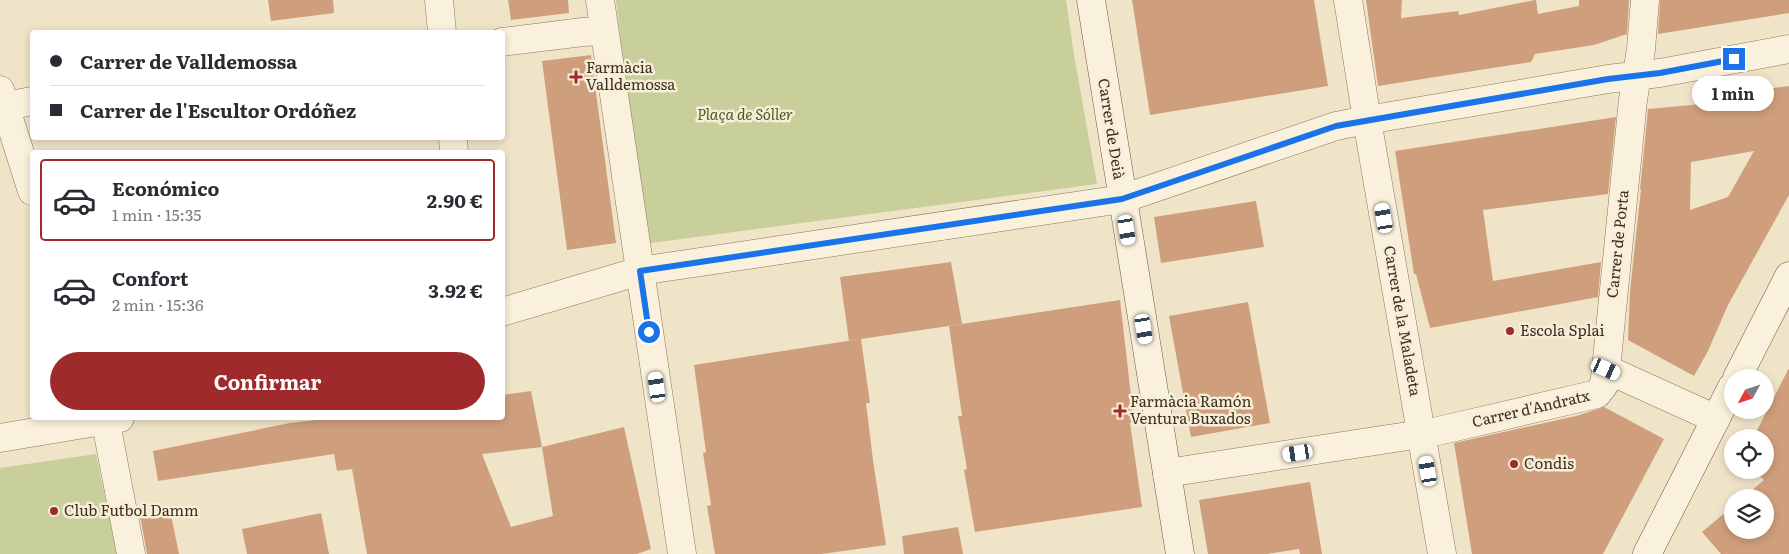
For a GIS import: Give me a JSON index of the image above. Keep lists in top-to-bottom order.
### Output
{
  "streets": {
    "street": [
      "Carrer de Deià",
      "Carrer de Porta",
      "Carrer de la Maladeta",
      "Carrer d'Andratx"
    ]
  },
  "crossings": [
    ["Carrer de Deià", "Carrer d'Andratx"],
    ["Carrer de Porta", "Carrer d'Andratx"],
    ["Carrer de la Maladeta", "Carrer d'Andratx"]
  ],
  "parks": ["Plaça de Sóller"],
  "places": {
    "health": ["Farmàcia Valldemossa", "Farmàcia Ramón Ventura Buxados"],
    "other": ["Escola Splai", "Condis", "Club Futbol Damm"]
  },
  "north": "bottom left",
  "page": {
    "banner": ["Carrer de Valldemossa", "Carrer de l'Escultor Ordóñez"],
    "bubble": "1 min",
    "list": [
      {
        "name": "Económico",
        "note": "1 min · 15:35",
        "value": "2.90 €"
      },
      {
        "name": "Confort",
        "note": "2 min · 15:36",
        "value": "3.92 €"
      }
    ],
    "buttons": "Confirmar"
  }
}
